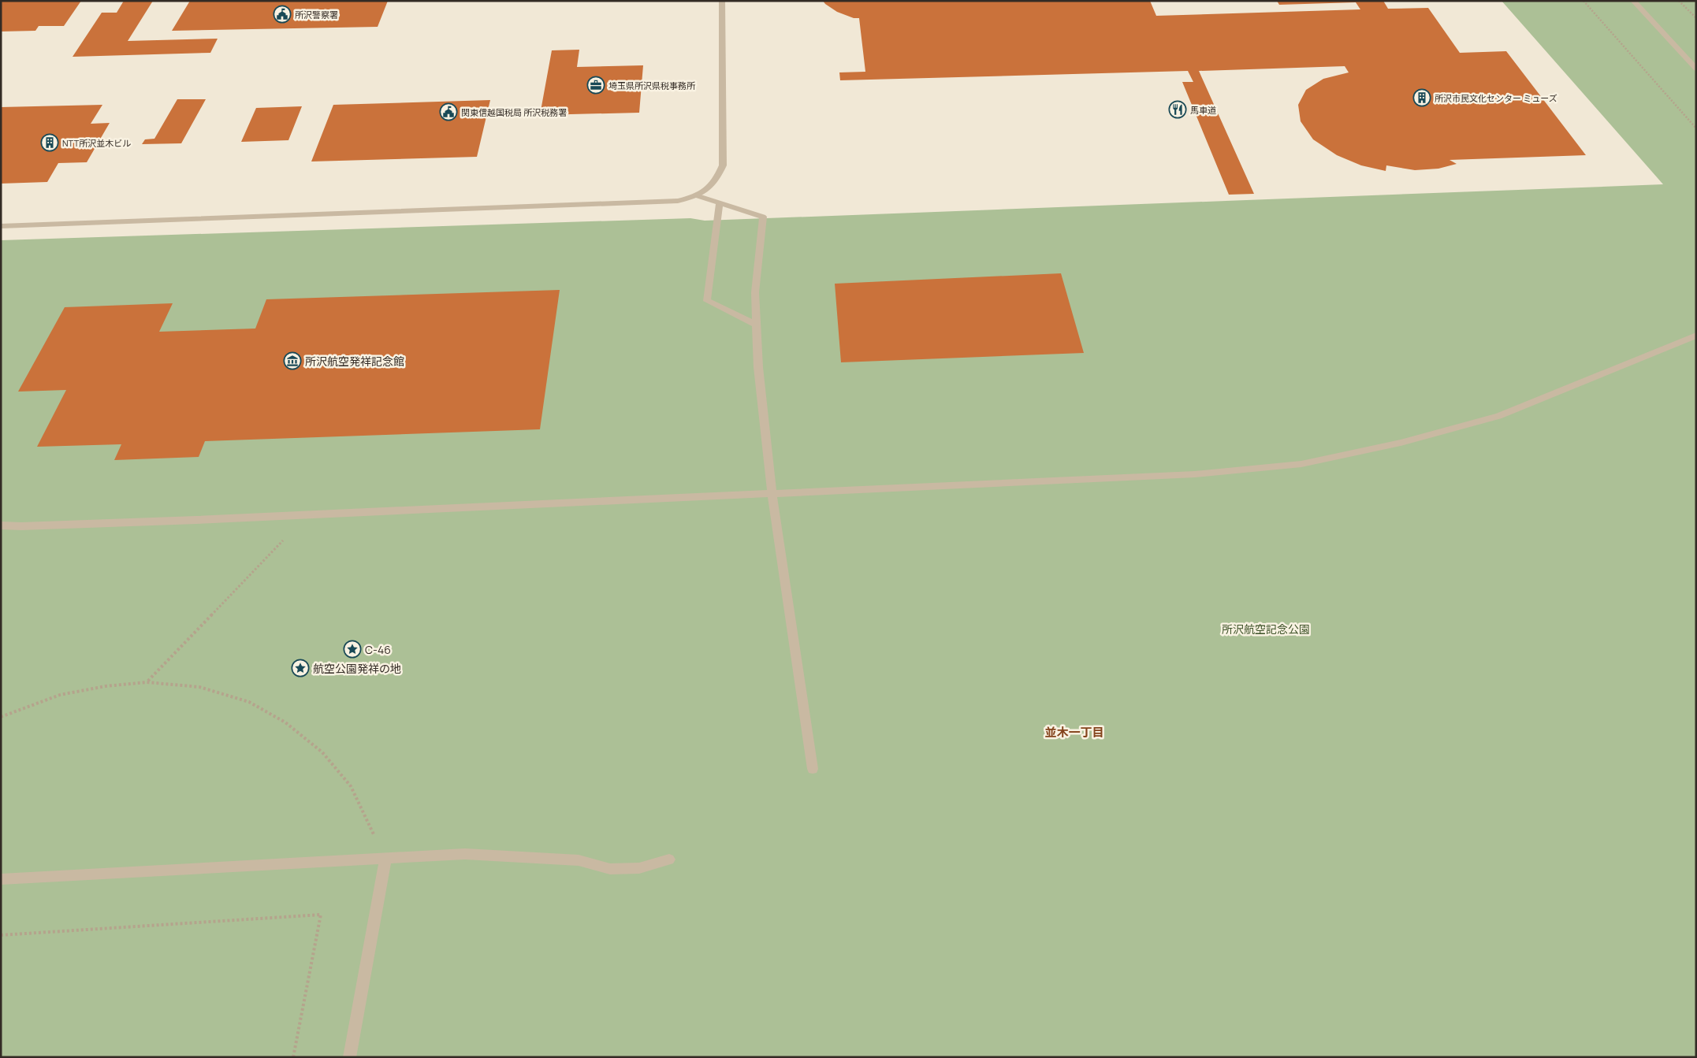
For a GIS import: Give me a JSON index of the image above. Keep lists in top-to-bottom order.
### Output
{
  "districts": ["並木一丁目"],
  "parks": ["所沢航空記念公園"],
  "places": {
    "public building": ["所沢警察署", "関東信越国税局 所沢税務署"],
    "office": ["埼玉県所沢県税事務所"],
    "building": ["所沢市民文化センター ミューズ", "NTT所沢並木ビル"],
    "restaurant": ["馬車道"],
    "museum": ["所沢航空発祥記念館"],
    "place": ["C-46", "航空公園発祥の地"]
  }
}
